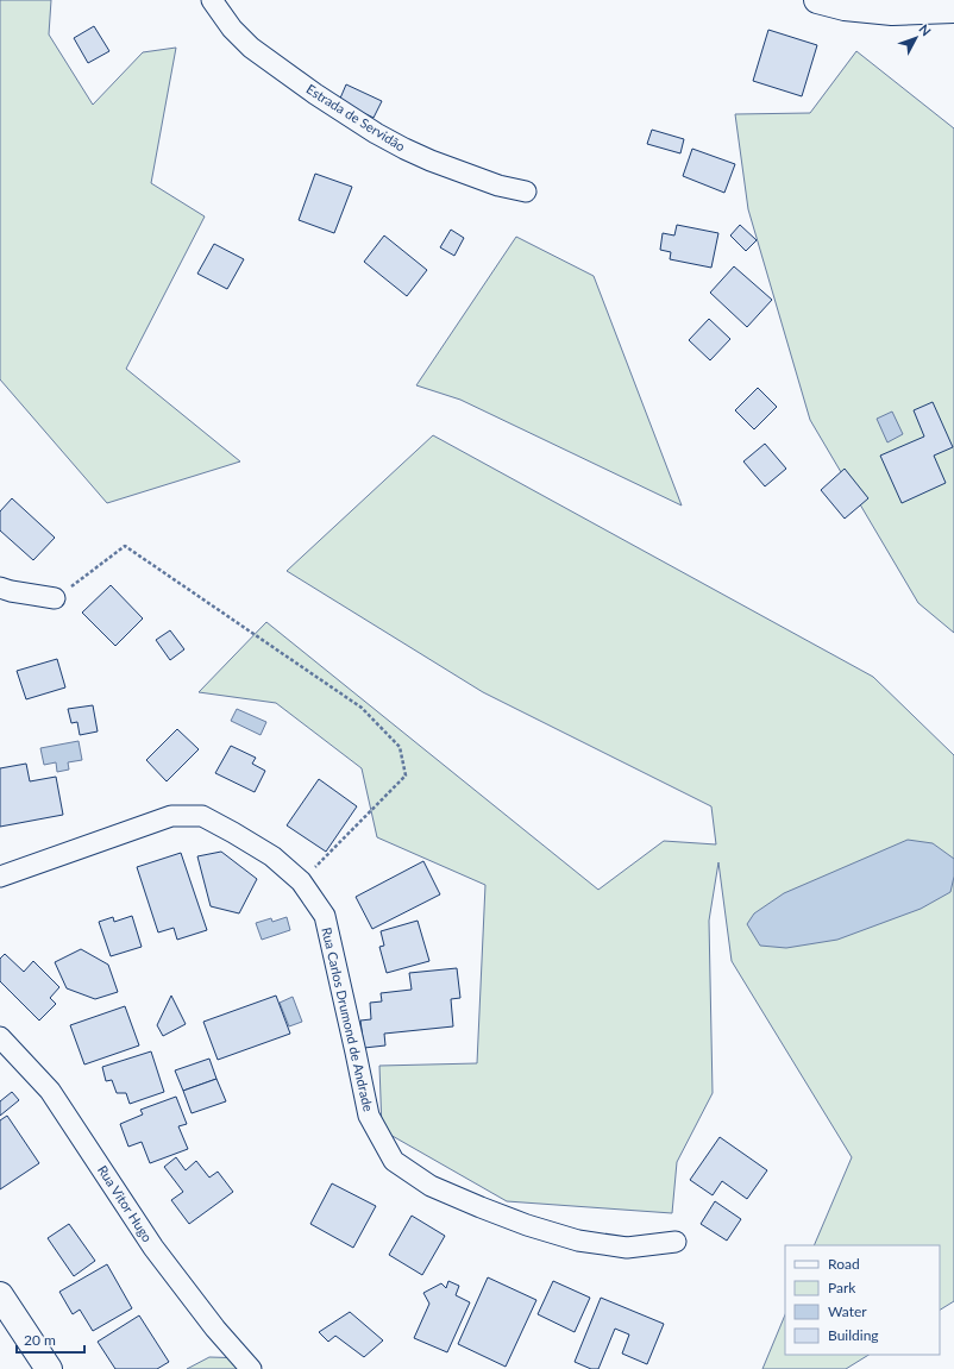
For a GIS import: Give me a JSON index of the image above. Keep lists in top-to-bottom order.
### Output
{
  "streets": {
    "street": ["Estrada de Servidão", "Rua Carlos Drumond de Andrade", "Rua Vitor Hugo"]
  },
  "legend": [
    "Road",
    "Park",
    "Water",
    "Building"
  ],
  "scale_bar": "20 m",
  "north": "top right"
}
